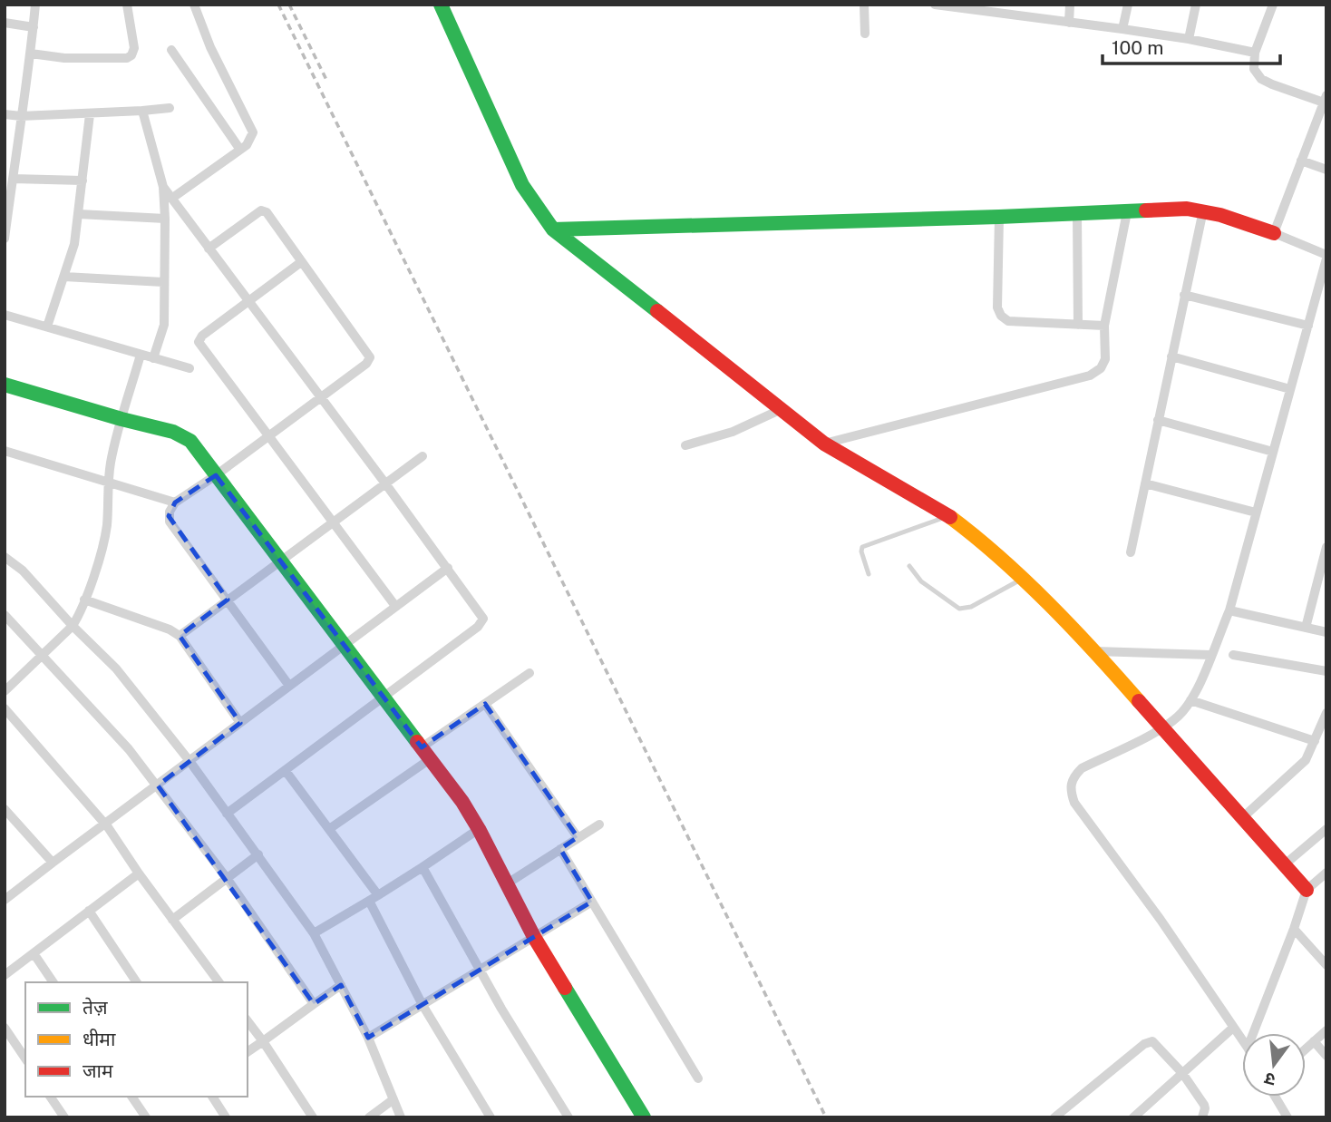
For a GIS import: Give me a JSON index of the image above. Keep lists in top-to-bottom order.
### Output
{
  "legend": ["तेज़", "धीमा", "जाम"],
  "scale_bar": "100 m",
  "north": "bottom"
}
